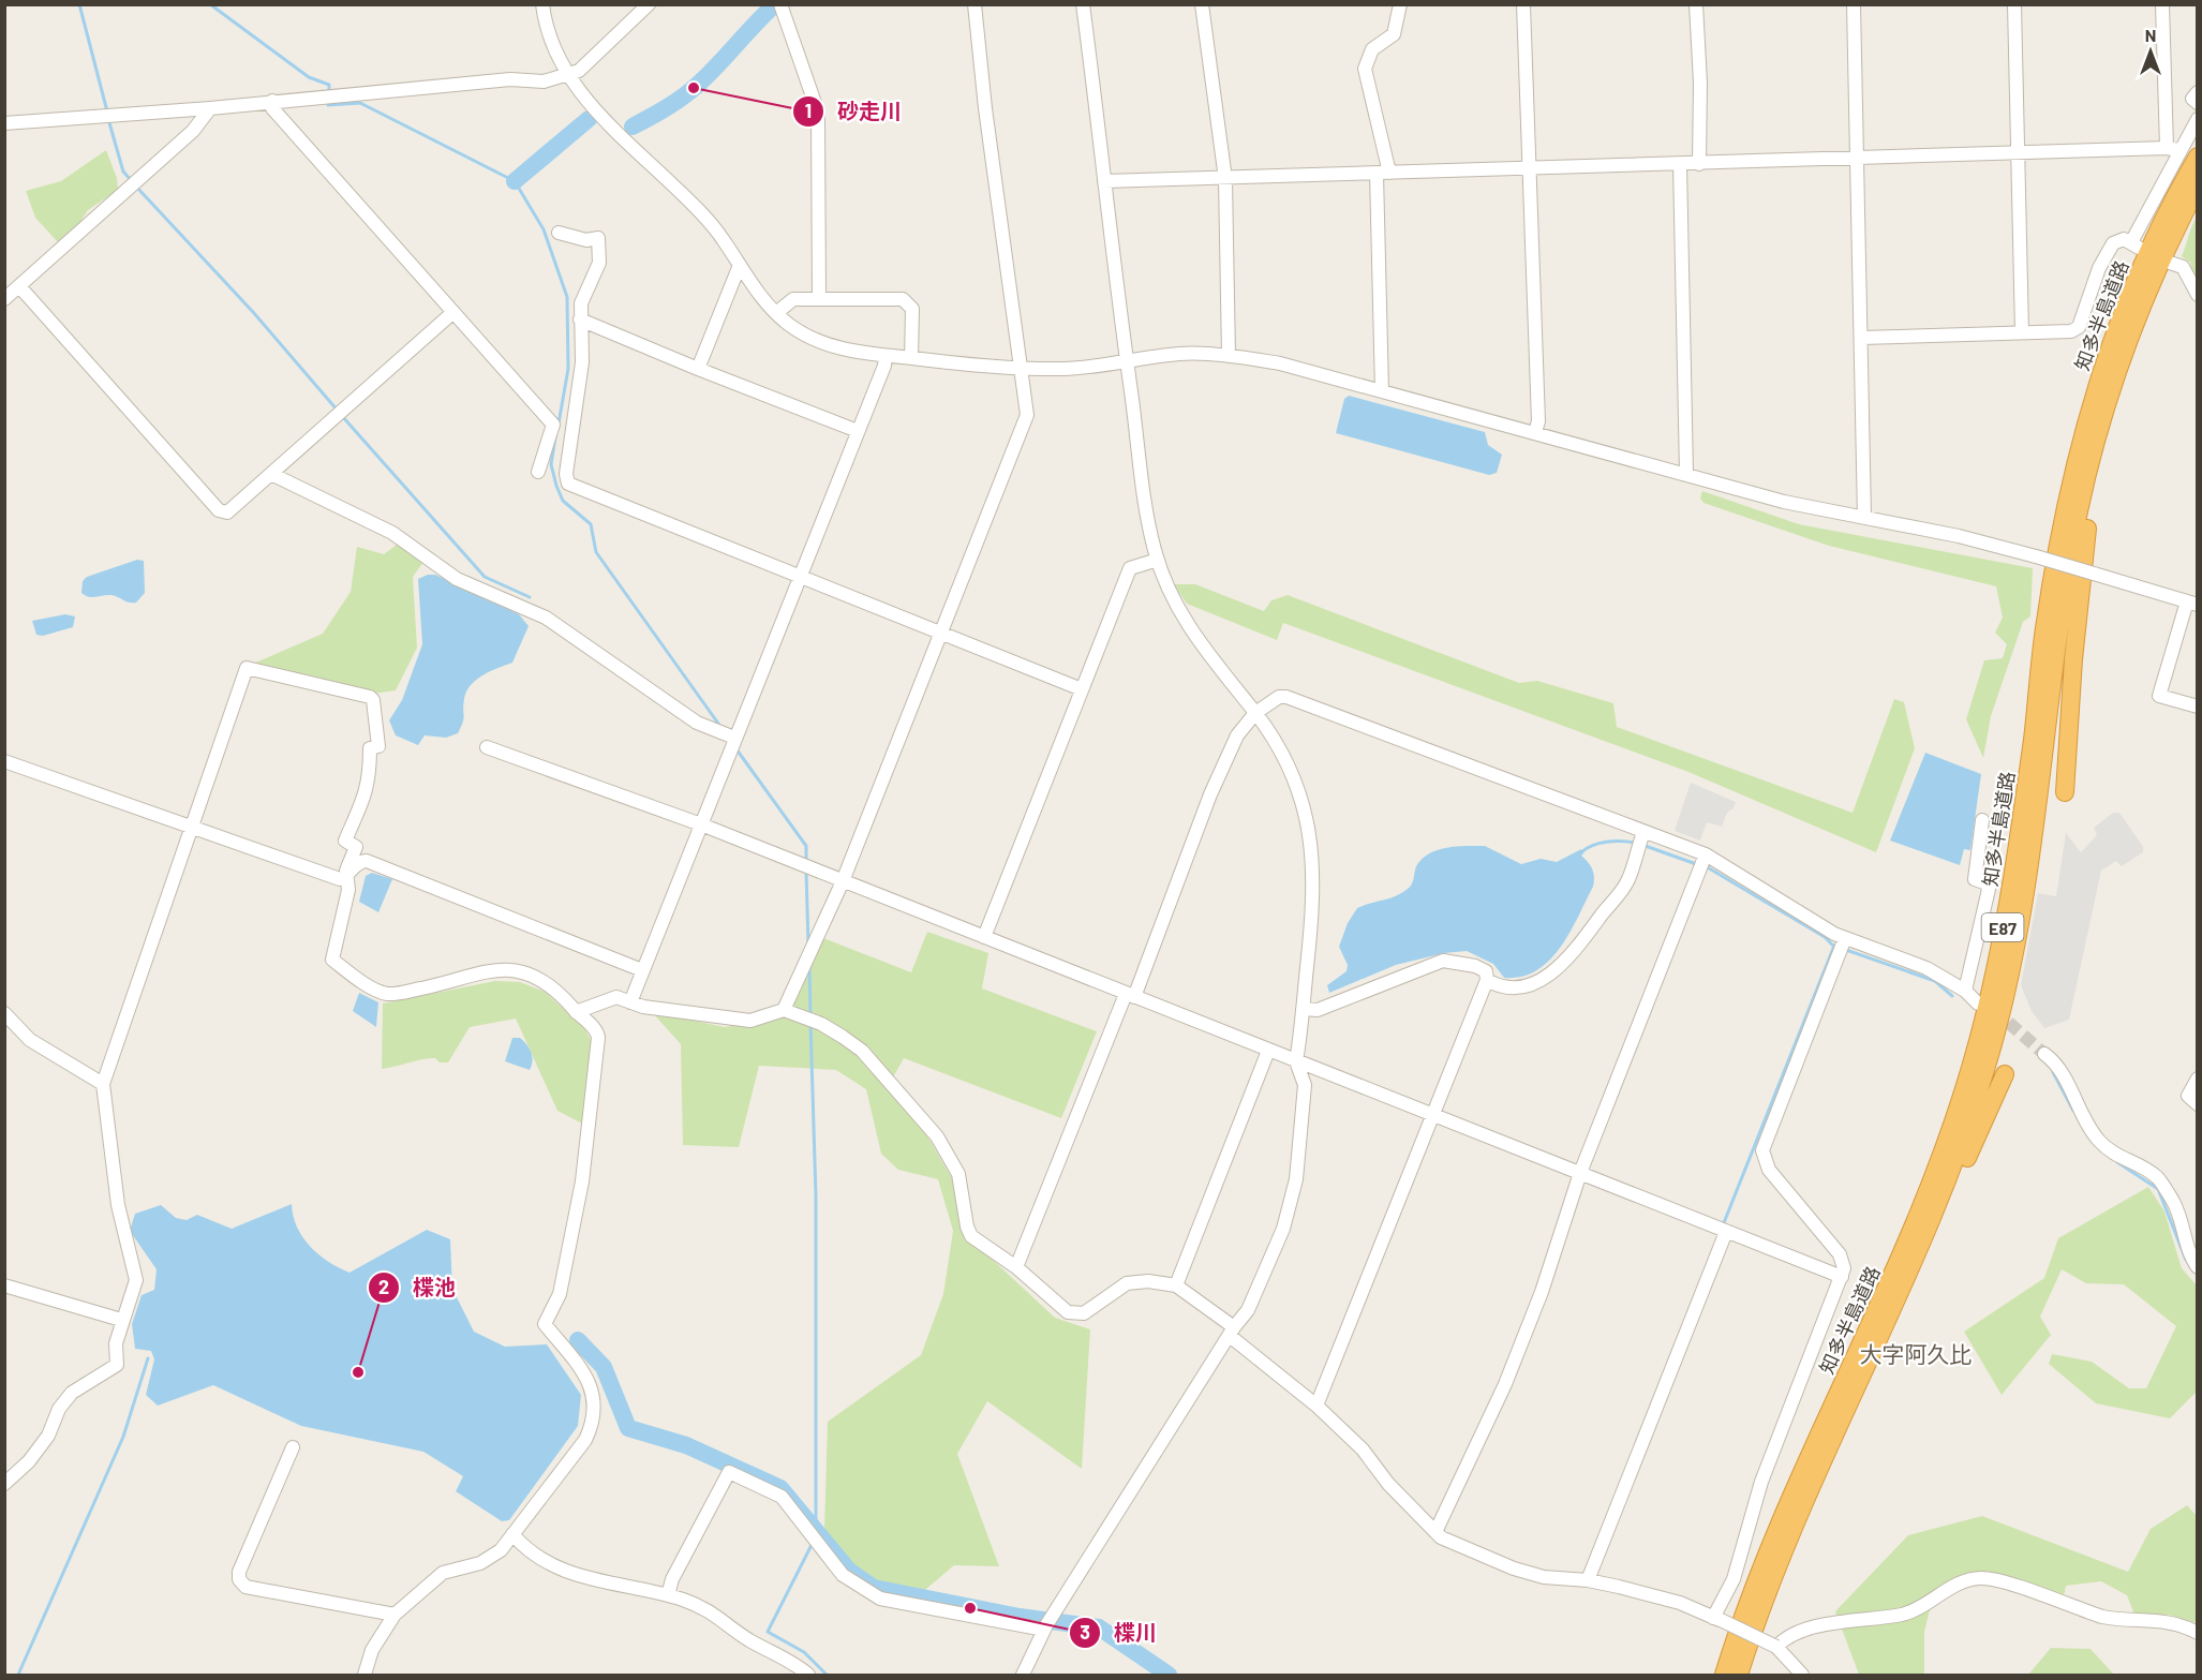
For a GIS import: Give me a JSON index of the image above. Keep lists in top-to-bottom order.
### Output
{
  "streets": {
    "highway": ["知多半島道路", "E87"]
  },
  "districts": ["大字阿久比"],
  "places": ["砂走川", "楪池", "楪川"],
  "north": "top"
}
